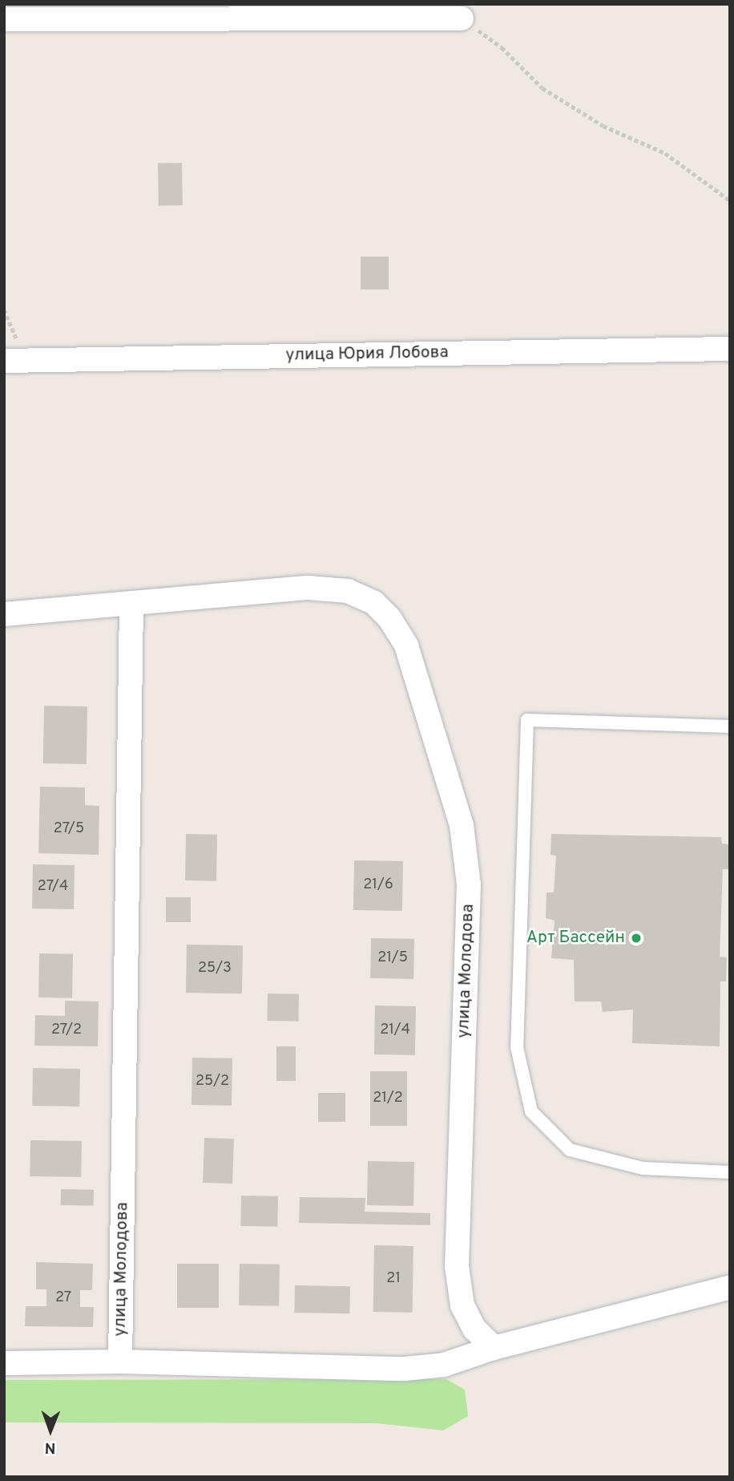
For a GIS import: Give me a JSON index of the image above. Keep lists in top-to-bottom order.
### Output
{
  "streets": {
    "street": ["улица Юрия Лобова", "улица Молодова"]
  },
  "places": ["Арт Бассейн"],
  "house_numbers": [
    "27/5",
    "21/6",
    "27/4",
    "21/5",
    "25/3",
    "27/2",
    "21/4",
    "25/2",
    "21/2",
    "21",
    "27"
  ],
  "north": "bottom"
}
